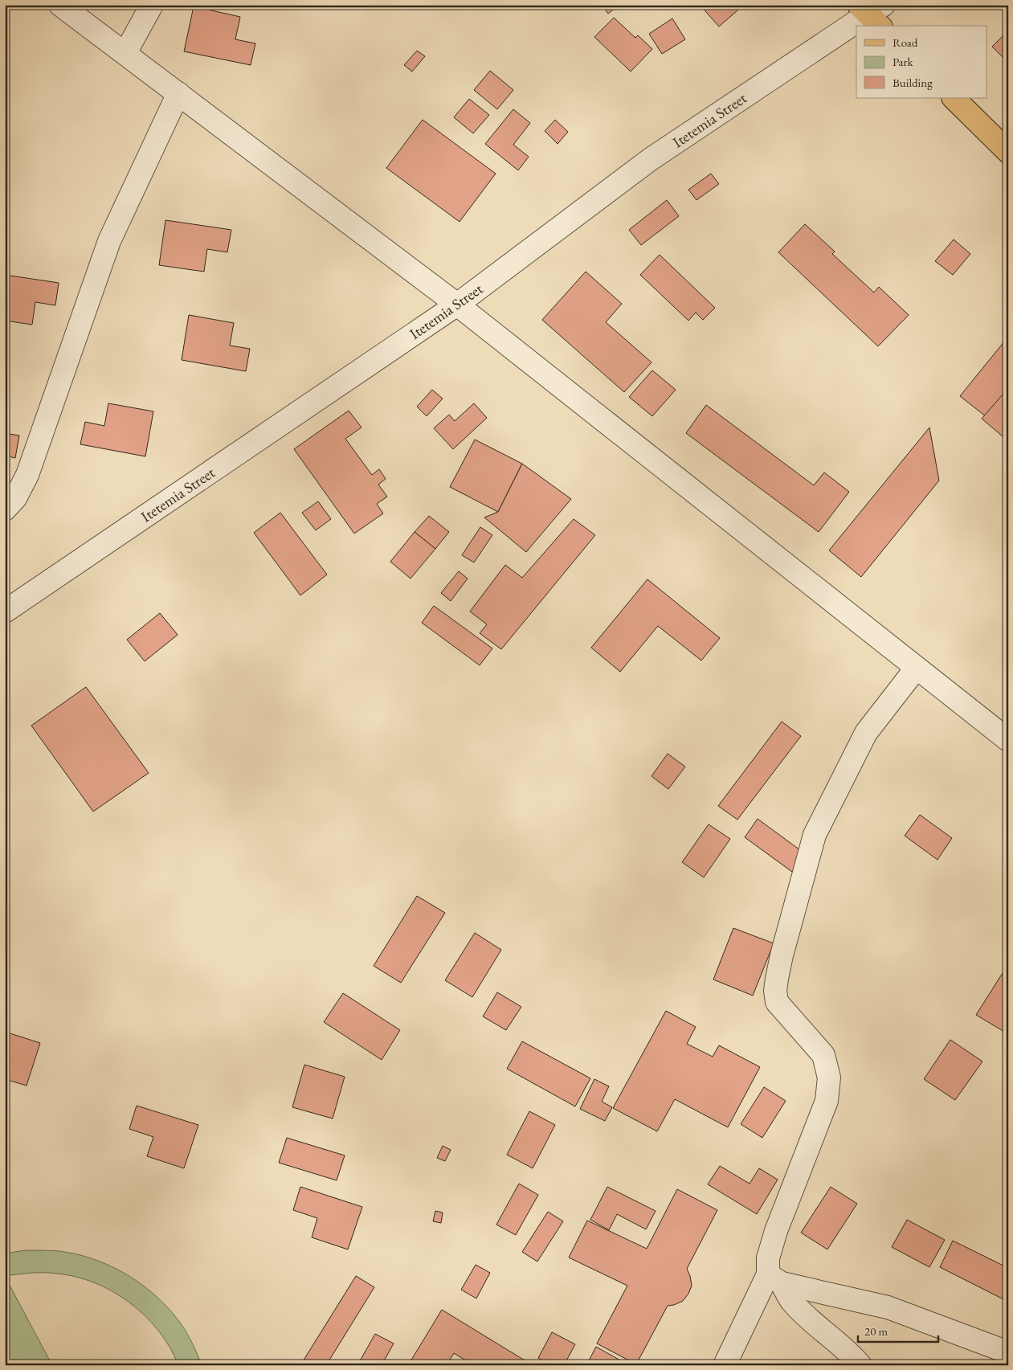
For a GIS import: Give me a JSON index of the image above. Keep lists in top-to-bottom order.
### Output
{
  "streets": {
    "street": ["Itetemia Street"]
  },
  "legend": ["Road", "Park", "Building"],
  "scale_bar": "20 m"
}
